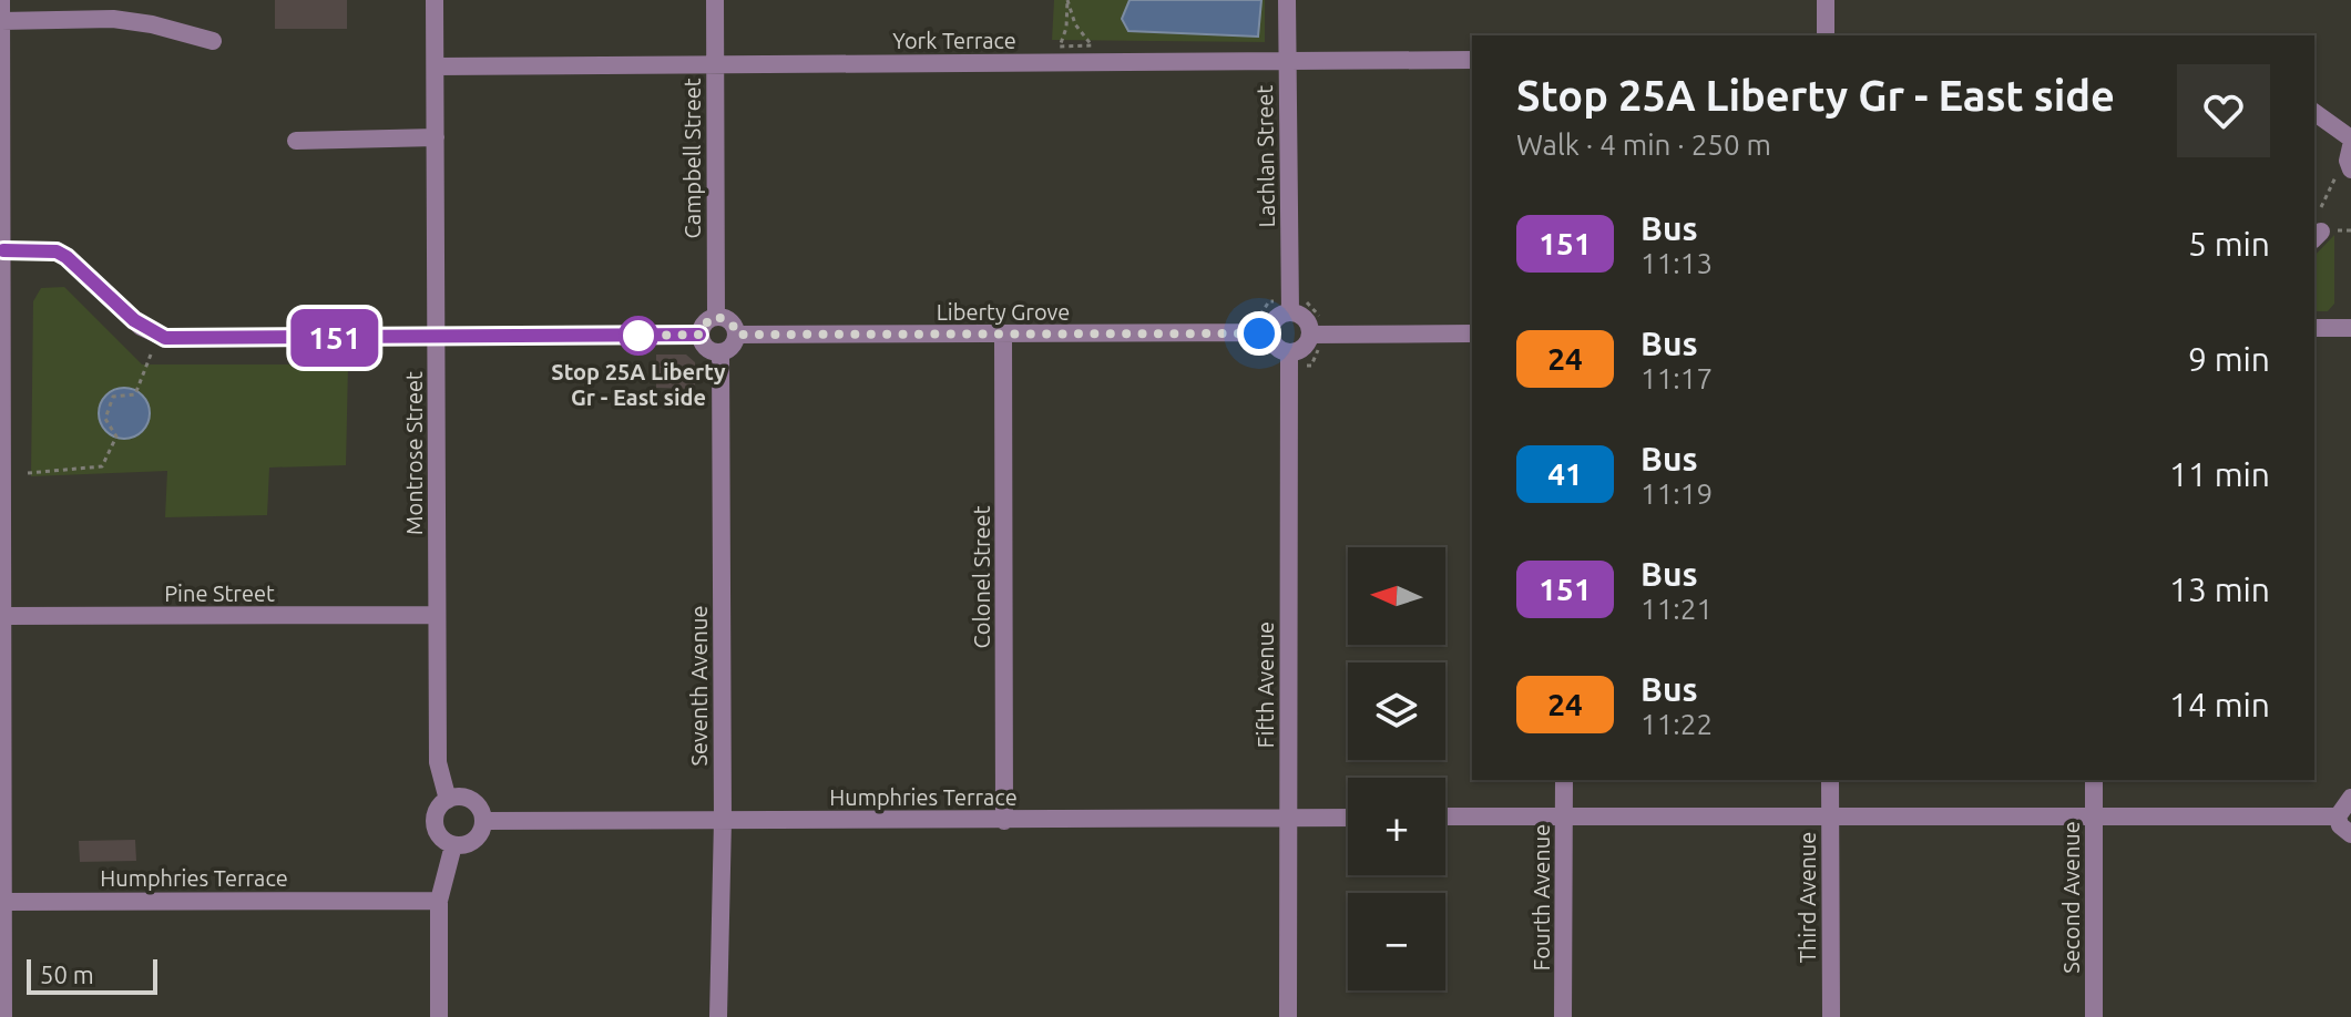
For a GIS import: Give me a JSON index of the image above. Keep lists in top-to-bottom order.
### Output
{
  "streets": {
    "street": [
      "York Terrace",
      "Lachlan Street",
      "Campbell Street",
      "Liberty Grove",
      "Montrose Street",
      "Colonel Street",
      "Pine Street",
      "Fifth Avenue",
      "Seventh Avenue",
      "Humphries Terrace",
      "Fourth Avenue",
      "Third Avenue",
      "Second Avenue"
    ]
  },
  "crossings": [
    ["York Terrace", "Lachlan Street"],
    ["York Terrace", "Campbell Street"],
    ["York Terrace", "Montrose Street"],
    ["Lachlan Street", "Liberty Grove"],
    ["Lachlan Street", "Fifth Avenue"],
    ["Campbell Street", "Liberty Grove"],
    ["Campbell Street", "Seventh Avenue"],
    ["Liberty Grove", "Colonel Street"],
    ["Liberty Grove", "Fifth Avenue"],
    ["Liberty Grove", "Seventh Avenue"],
    ["Montrose Street", "Pine Street"],
    ["Montrose Street", "Humphries Terrace"],
    ["Colonel Street", "Humphries Terrace"],
    ["Fifth Avenue", "Humphries Terrace"],
    ["Seventh Avenue", "Humphries Terrace"]
  ],
  "places": ["Stop 25A Liberty Gr - East side"],
  "lines": ["bus line 151"],
  "scale_bar": "50 m",
  "north": "left",
  "page": {
    "on_map": "151",
    "heading": ["Stop 25A Liberty Gr - East side", "Walk · 4 min · 250 m"],
    "list": [
      {
        "mark": "151",
        "name": "Bus",
        "note": "11:13",
        "value": "5 min"
      },
      {
        "mark": "24",
        "name": "Bus",
        "note": "11:17",
        "value": "9 min"
      },
      {
        "mark": "41",
        "name": "Bus",
        "note": "11:19",
        "value": "11 min"
      },
      {
        "mark": "151",
        "name": "Bus",
        "note": "11:21",
        "value": "13 min"
      },
      {
        "mark": "24",
        "name": "Bus",
        "note": "11:22",
        "value": "14 min"
      }
    ],
    "map_buttons": ["+", "−"],
    "scale": "50 m"
  }
}
